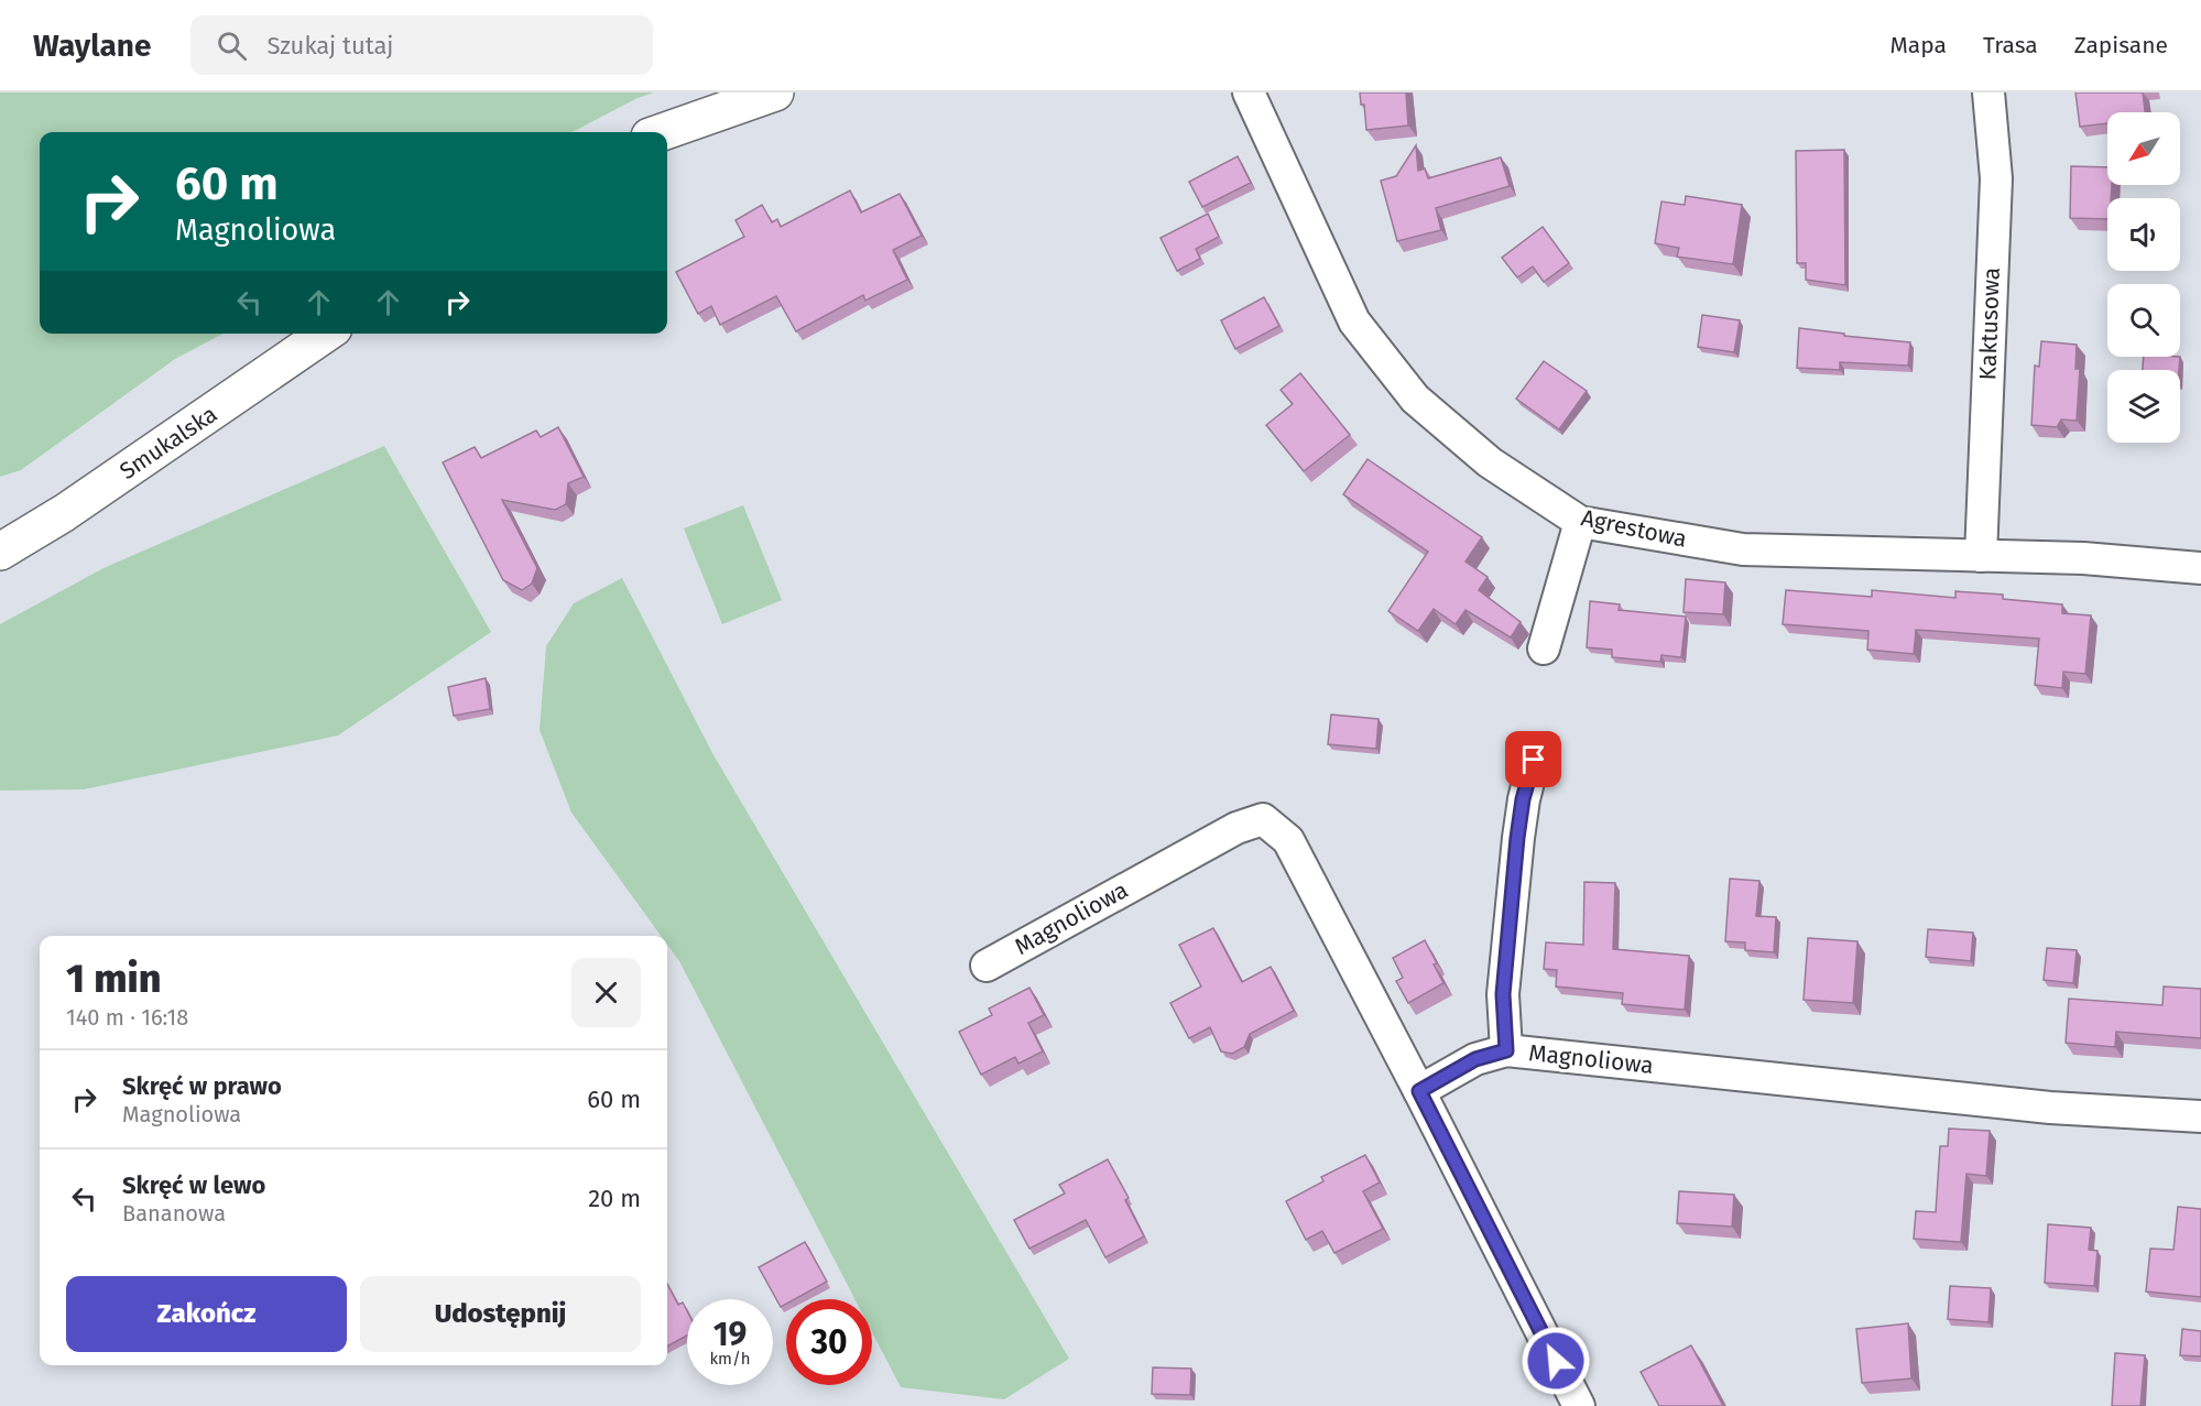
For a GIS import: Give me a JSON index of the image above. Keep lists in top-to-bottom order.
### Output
{
  "streets": {
    "street": [
      "Kaktusowa",
      "Smukalska",
      "Agrestowa",
      "Magnoliowa"
    ]
  },
  "crossings": [
    ["Kaktusowa", "Agrestowa"]
  ],
  "north": "bottom left",
  "page": {
    "header": "Waylane",
    "search": "Szukaj tutaj",
    "nav": ["Mapa", "Trasa", "Zapisane"],
    "turn": ["60 m", "Magnoliowa"],
    "heading": ["1 min", "140 m · 16:18"],
    "list": [
      {
        "name": "Skręć w prawo",
        "note": "Magnoliowa",
        "value": "60 m"
      },
      {
        "name": "Skręć w lewo",
        "note": "Bananowa",
        "value": "20 m"
      }
    ],
    "buttons": ["Zakończ", "Udostępnij"],
    "speed": "19 km/h",
    "limit": "30"
  }
}
